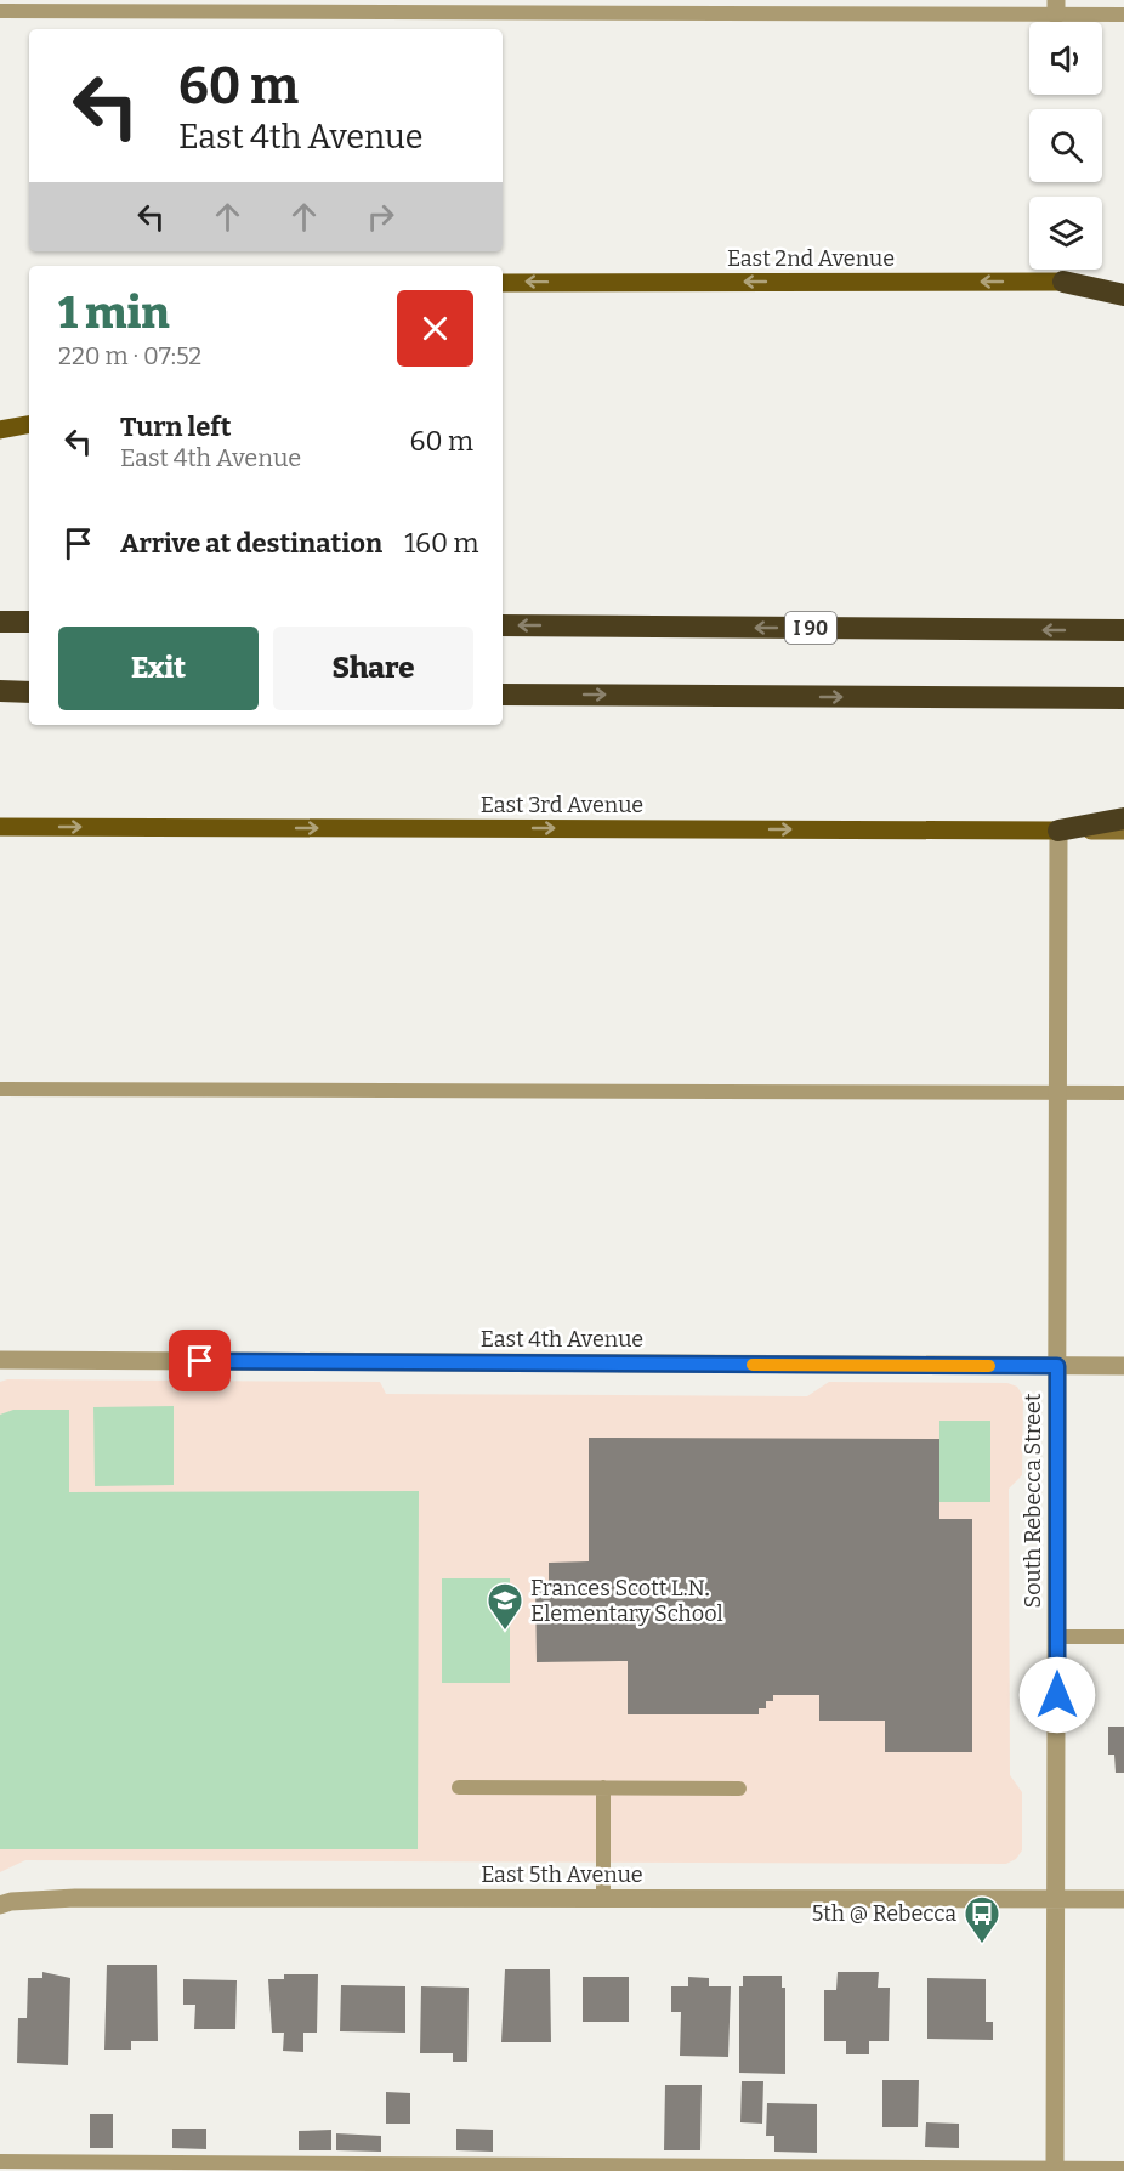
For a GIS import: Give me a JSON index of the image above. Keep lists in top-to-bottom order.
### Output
{
  "streets": {
    "highway": ["I 90"],
    "main road": ["East 2nd Avenue", "East 3rd Avenue"],
    "street": ["East 4th Avenue", "South Rebecca Street", "East 5th Avenue"]
  },
  "crossings": [
    ["East 3rd Avenue", "South Rebecca Street"],
    ["East 4th Avenue", "South Rebecca Street"],
    ["South Rebecca Street", "East 5th Avenue"]
  ],
  "one_way": ["East 2nd Avenue", "East 3rd Avenue"],
  "places": {
    "school or university": ["Frances Scott L.N. Elementary School"],
    "bus stop": ["5th @ Rebecca"]
  },
  "page": {
    "turn": ["60 m", "East 4th Avenue"],
    "heading": ["1 min", "220 m · 07:52"],
    "list": [
      {
        "name": "Turn left",
        "note": "East 4th Avenue",
        "value": "60 m"
      },
      {
        "name": "Arrive at destination",
        "value": "160 m"
      }
    ],
    "buttons": ["Exit", "Share"]
  }
}
